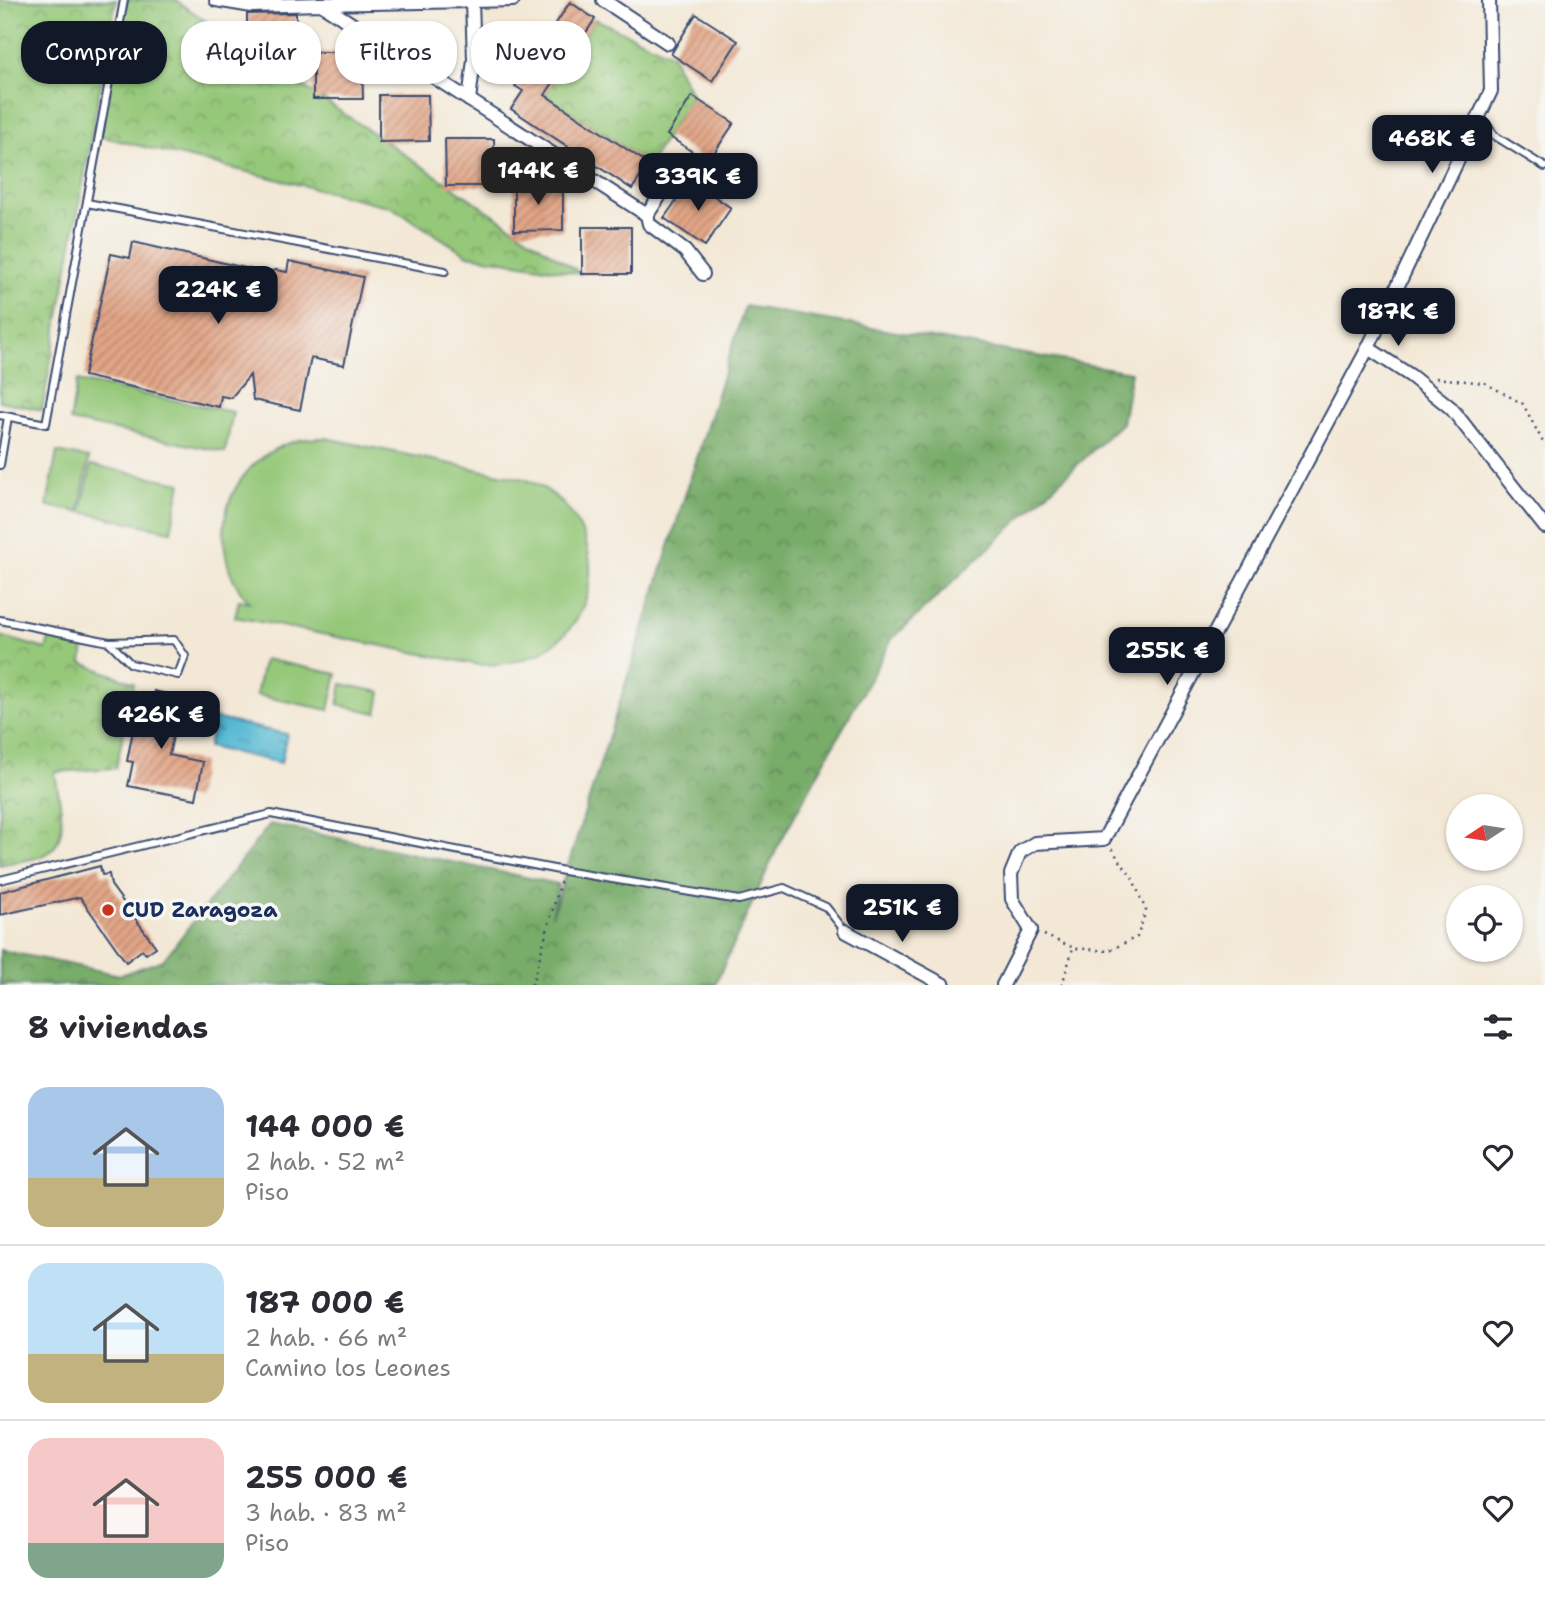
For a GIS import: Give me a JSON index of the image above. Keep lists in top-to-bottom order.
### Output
{
  "places": ["CUD Zaragoza"],
  "north": "left",
  "page": {
    "chip": [
      "Comprar",
      "Alquilar",
      "Filtros",
      "Nuevo"
    ],
    "price": [
      "468K €",
      "144K €",
      "339K €",
      "224K €",
      "187K €",
      "255K €",
      "426K €",
      "251K €"
    ],
    "heading": "8 viviendas",
    "list": [
      {
        "name": "144 000 €",
        "note": "2 hab. · 52 m² · Piso"
      },
      {
        "name": "187 000 €",
        "note": "2 hab. · 66 m² · Camino los Leones"
      },
      {
        "name": "255 000 €",
        "note": "3 hab. · 83 m² · Piso"
      }
    ]
  }
}
